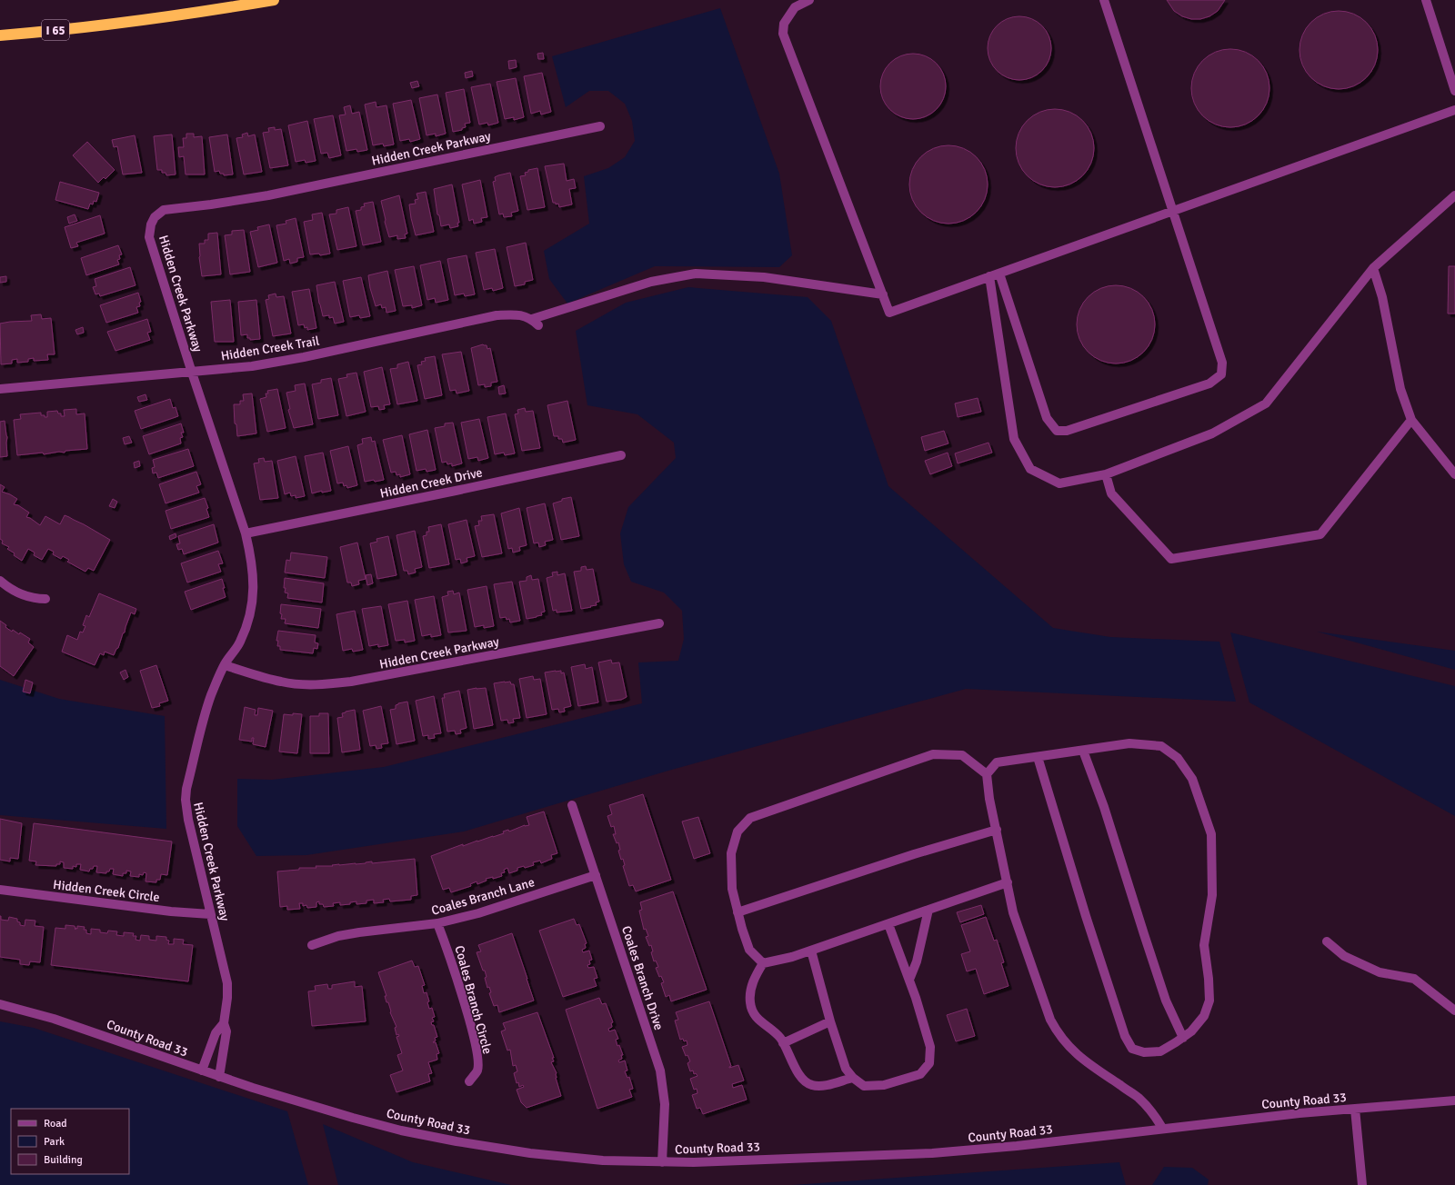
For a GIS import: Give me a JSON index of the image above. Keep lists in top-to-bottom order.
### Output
{
  "streets": {
    "highway": ["I 65"],
    "street": [
      "Hidden Creek Parkway",
      "Hidden Creek Trail",
      "Hidden Creek Drive",
      "Hidden Creek Circle",
      "Coales Branch Lane",
      "Coales Branch Drive",
      "Coales Branch Circle",
      "County Road 33"
    ]
  },
  "crossings": [
    ["Hidden Creek Parkway", "Hidden Creek Trail"],
    ["Hidden Creek Parkway", "Hidden Creek Drive"],
    ["Hidden Creek Parkway", "Hidden Creek Circle"],
    ["Hidden Creek Parkway", "County Road 33"],
    ["Coales Branch Lane", "Coales Branch Drive"],
    ["Coales Branch Lane", "Coales Branch Circle"],
    ["Coales Branch Drive", "County Road 33"]
  ],
  "legend": ["Road", "Park", "Building"]
}
